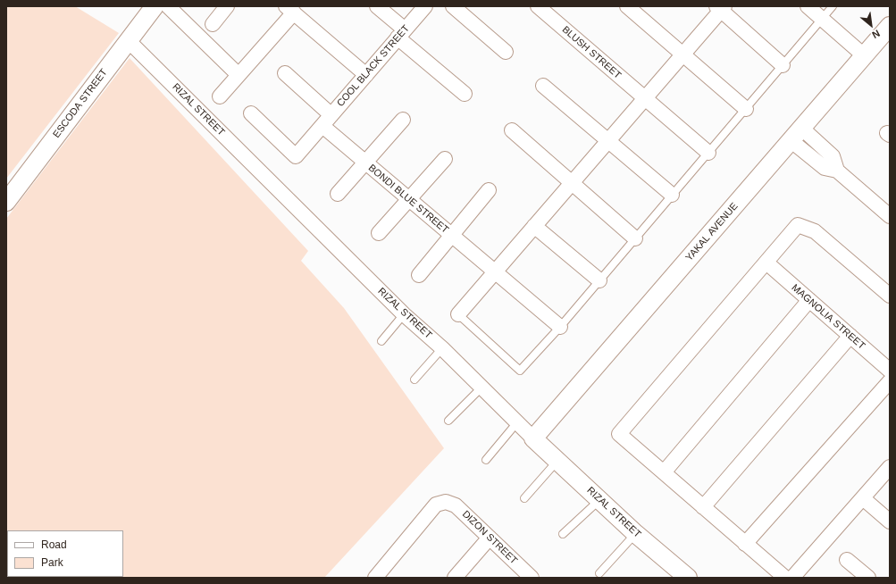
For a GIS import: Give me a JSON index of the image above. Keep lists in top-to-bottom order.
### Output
{
  "streets": {
    "street": [
      "BLUSH STREET",
      "COOL BLACK STREET",
      "ESCODA STREET",
      "RIZAL STREET",
      "BONDI BLUE STREET",
      "YAKAL AVENUE",
      "MAGNOLIA STREET",
      "DIZON STREET"
    ]
  },
  "crossings": [
    ["COOL BLACK STREET", "BONDI BLUE STREET"],
    ["ESCODA STREET", "RIZAL STREET"],
    ["RIZAL STREET", "YAKAL AVENUE"]
  ],
  "legend": ["Road", "Park"],
  "north": "bottom right"
}
